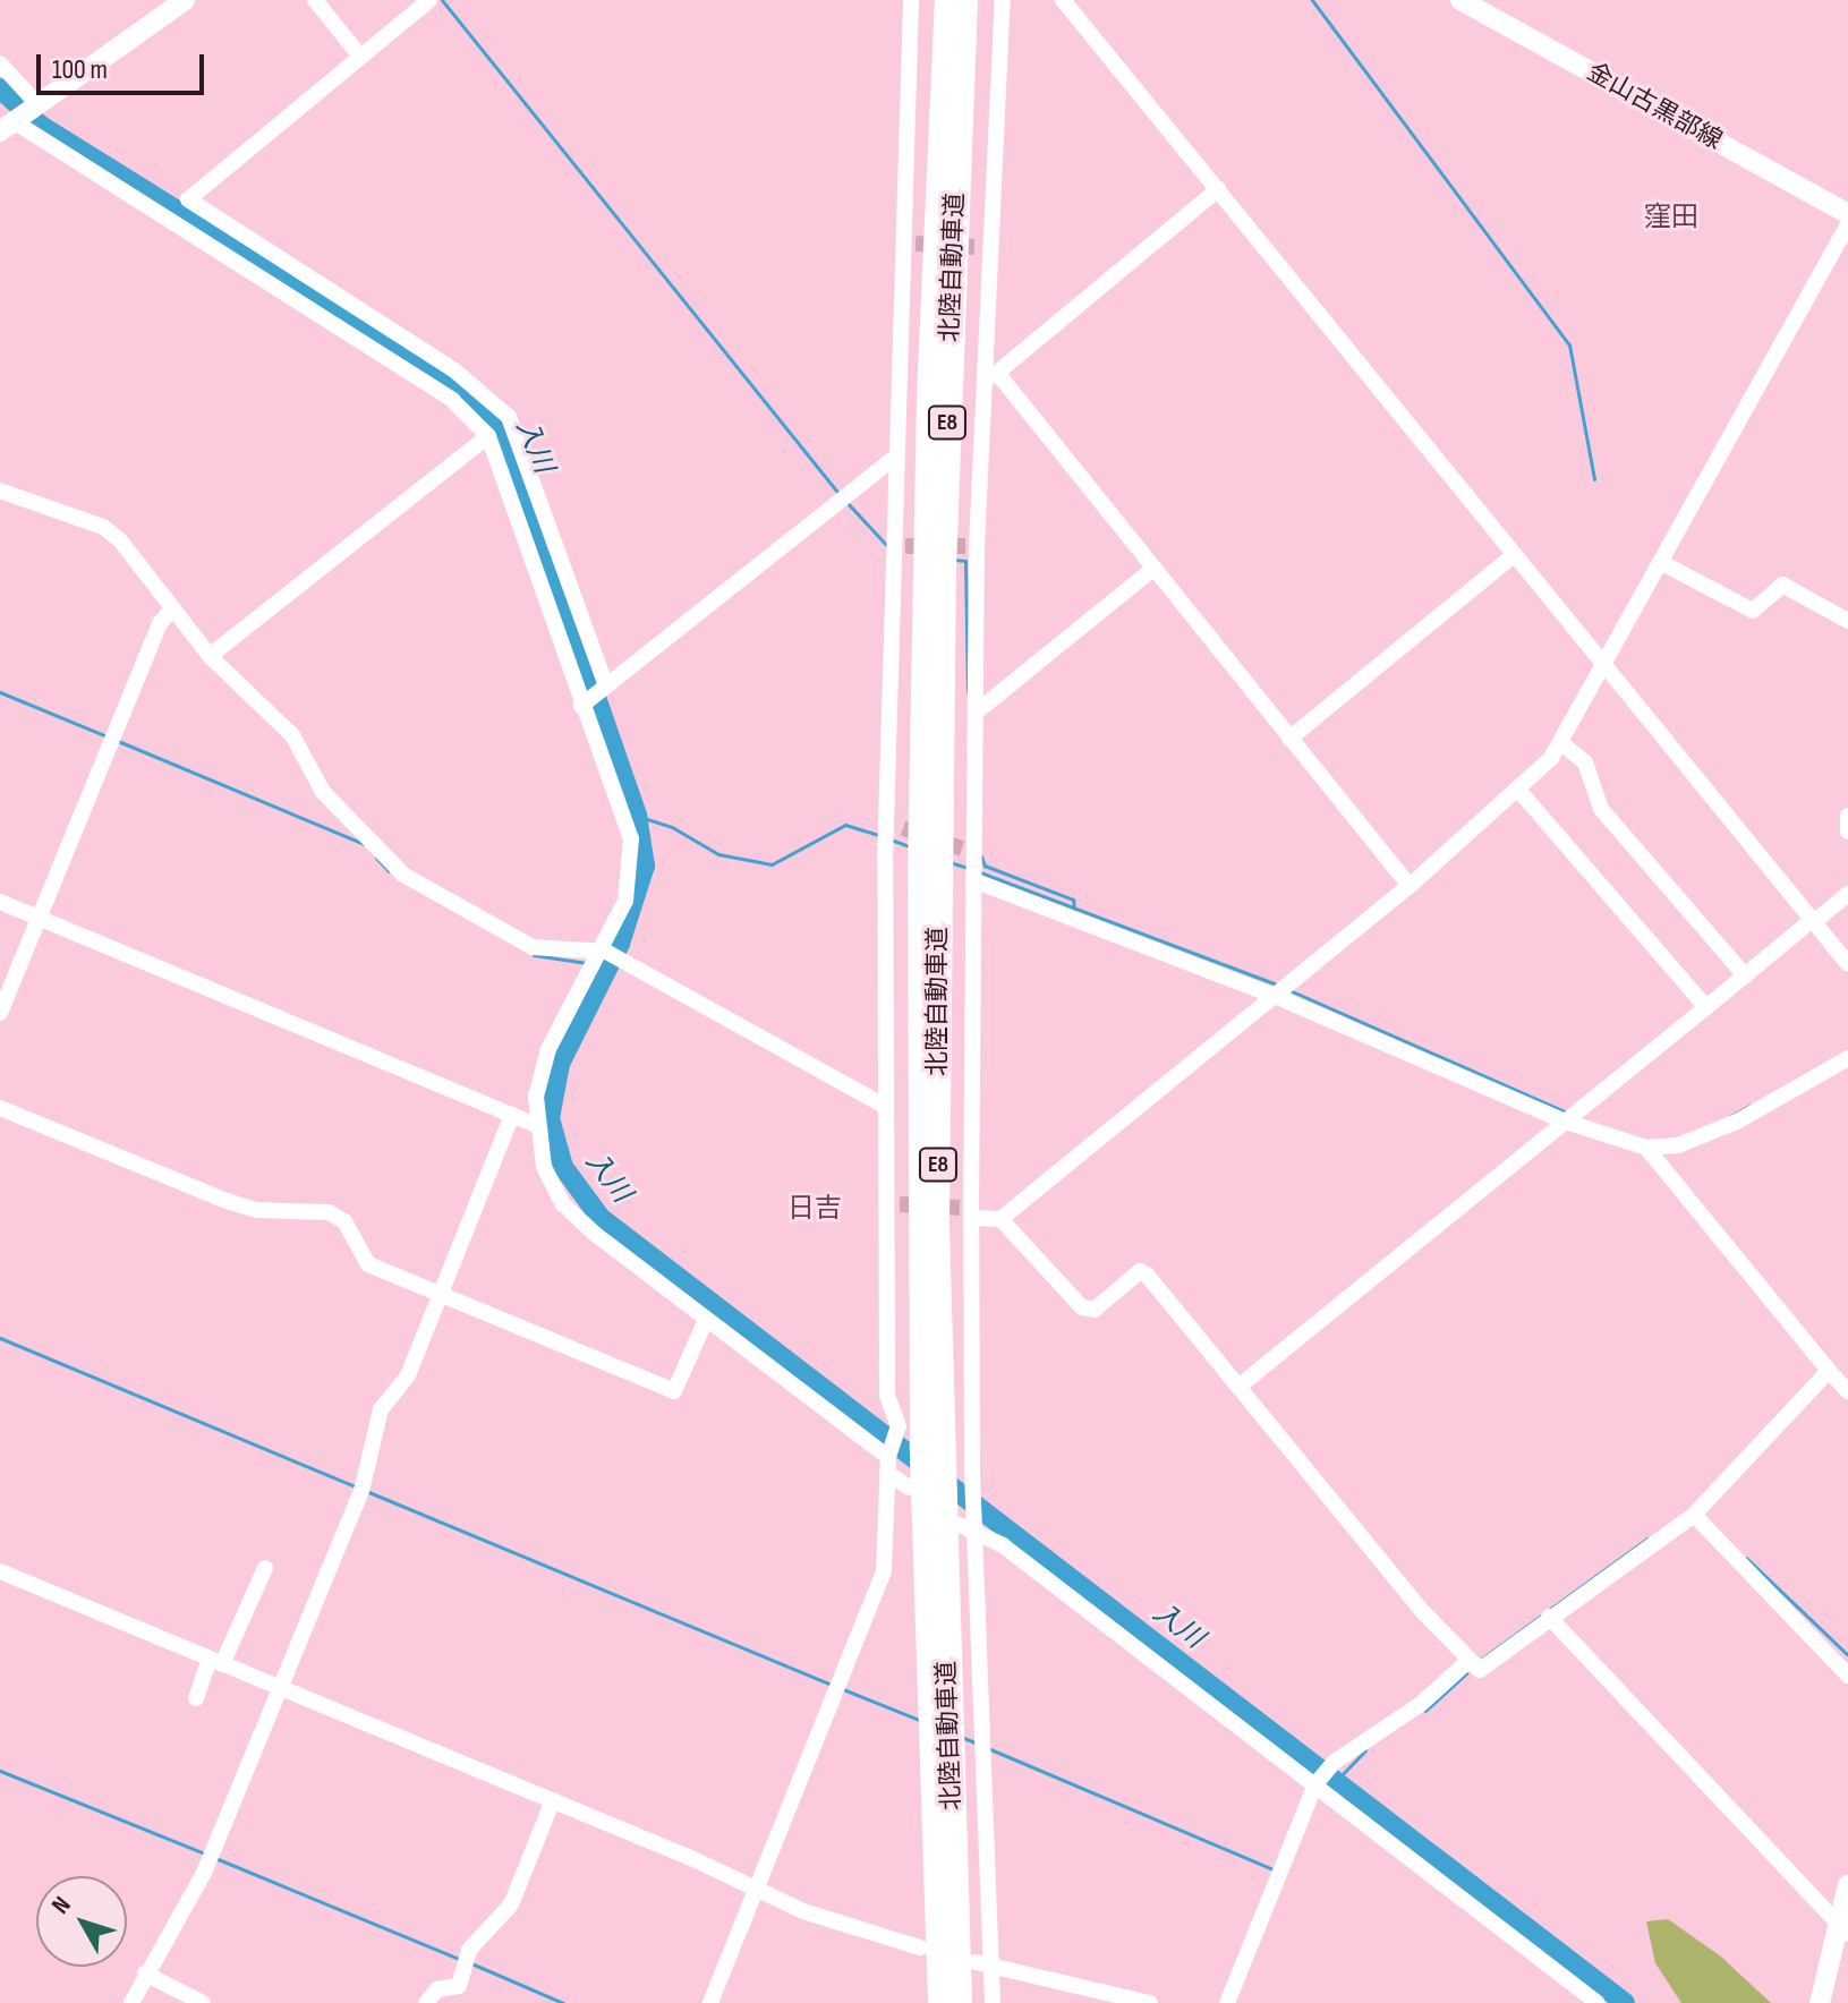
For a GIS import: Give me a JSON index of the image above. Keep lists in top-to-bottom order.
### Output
{
  "streets": {
    "highway": ["北陸自動車道", "E8"],
    "main road": ["金山古黒部線"]
  },
  "districts": ["窪田", "日吉"],
  "water": ["入川"],
  "scale_bar": "100 m",
  "north": "top left"
}
